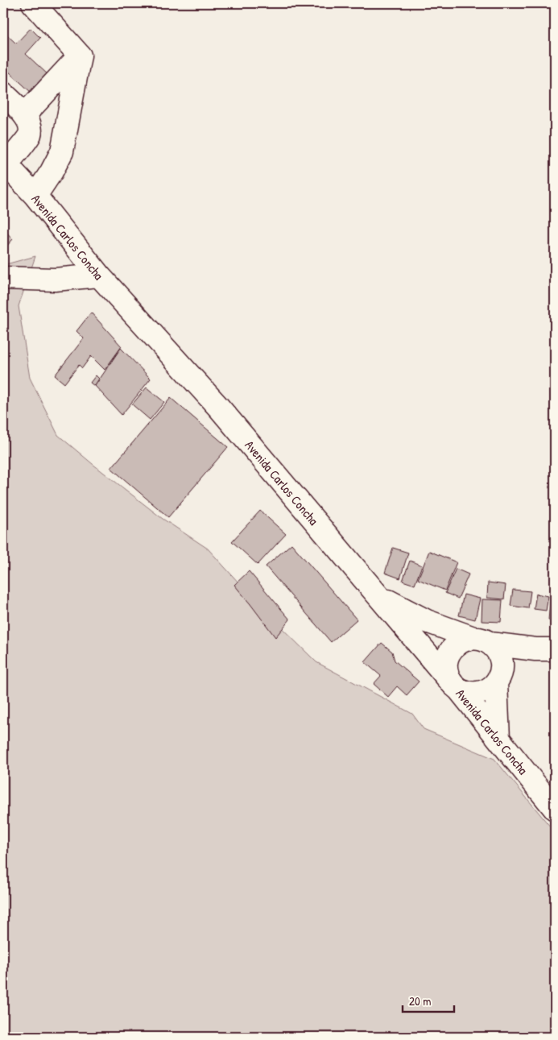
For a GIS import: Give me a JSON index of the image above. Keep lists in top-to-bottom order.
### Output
{
  "streets": {
    "street": ["Avenida Carlos Concha"]
  },
  "scale_bar": "20 m"
}
